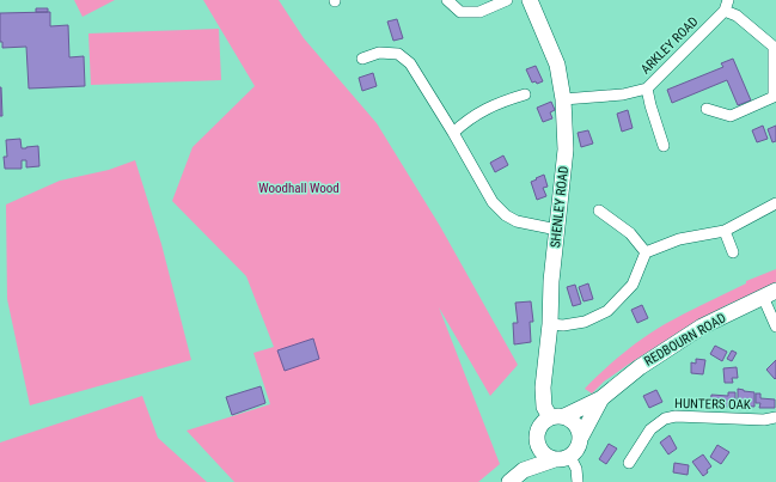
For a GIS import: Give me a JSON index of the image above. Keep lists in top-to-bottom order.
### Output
{
  "streets": {
    "main road": ["SHENLEY ROAD", "REDBOURN ROAD"],
    "street": ["ARKLEY ROAD", "HUNTERS OAK"]
  },
  "crossings": [
    ["ARKLEY ROAD", "SHENLEY ROAD"],
    ["SHENLEY ROAD", "REDBOURN ROAD"]
  ],
  "parks": ["Woodhall Wood"]
}
